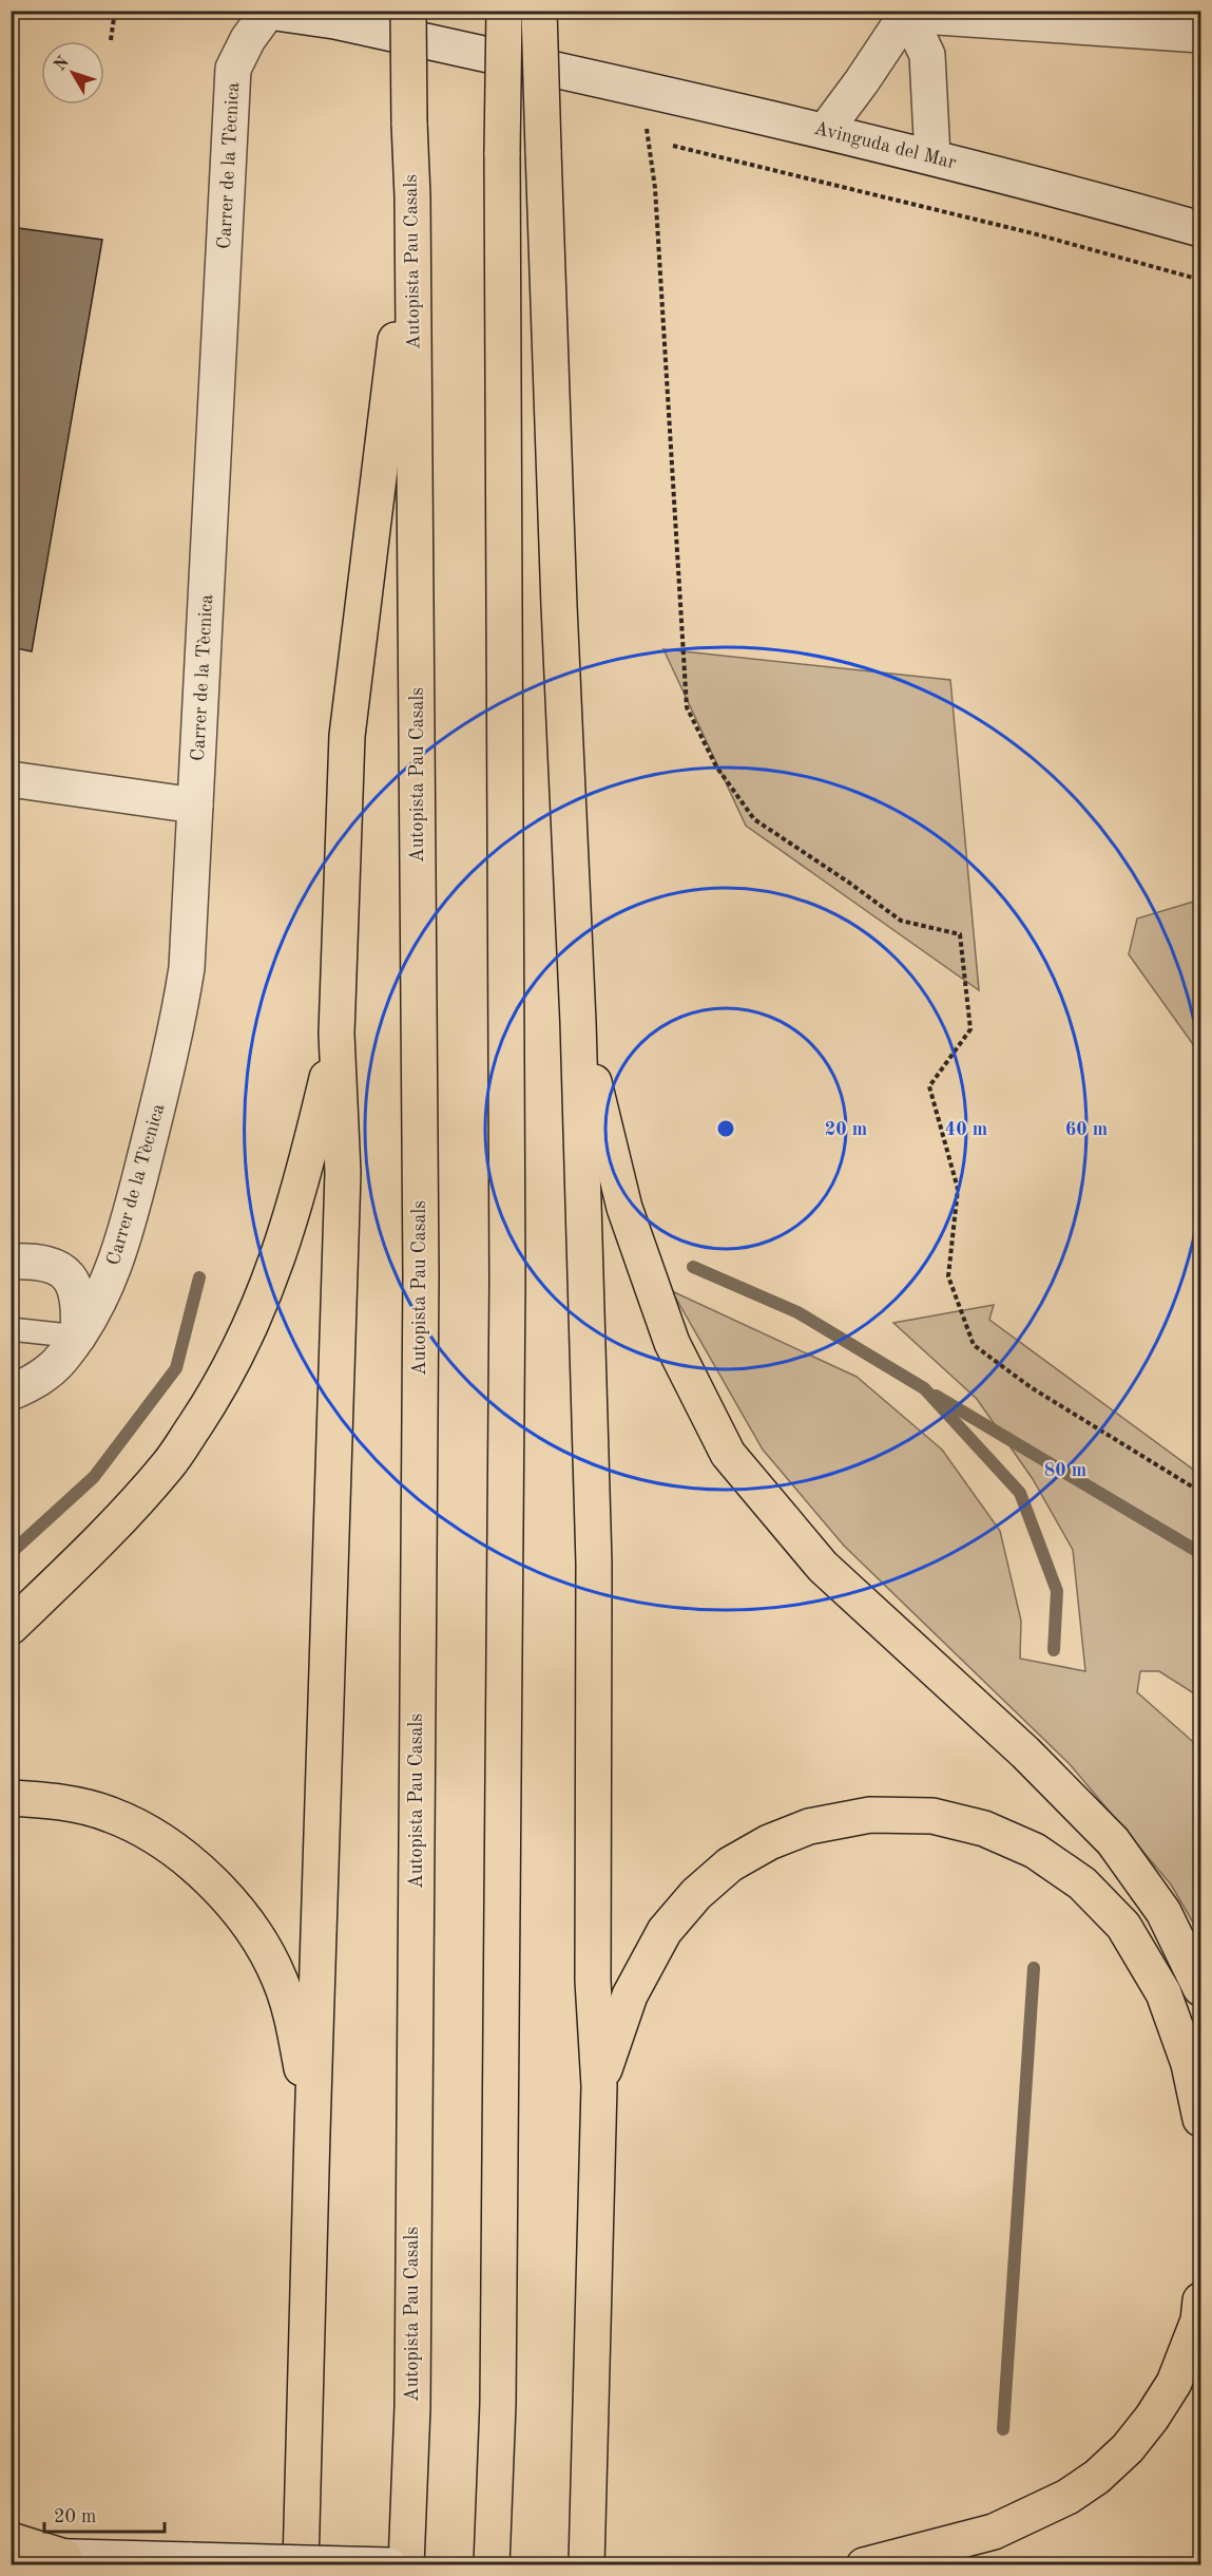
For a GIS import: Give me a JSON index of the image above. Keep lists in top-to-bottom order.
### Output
{
  "streets": {
    "highway": ["Autopista Pau Casals"],
    "street": ["Avinguda del Mar", "Carrer de la Tècnica"]
  },
  "crossings": [
    ["Avinguda del Mar", "Carrer de la Tècnica"]
  ],
  "scale_bar": "20 m",
  "north": "top left",
  "rings": [
    "20 m",
    "40 m",
    "60 m",
    "80 m"
  ]
}
